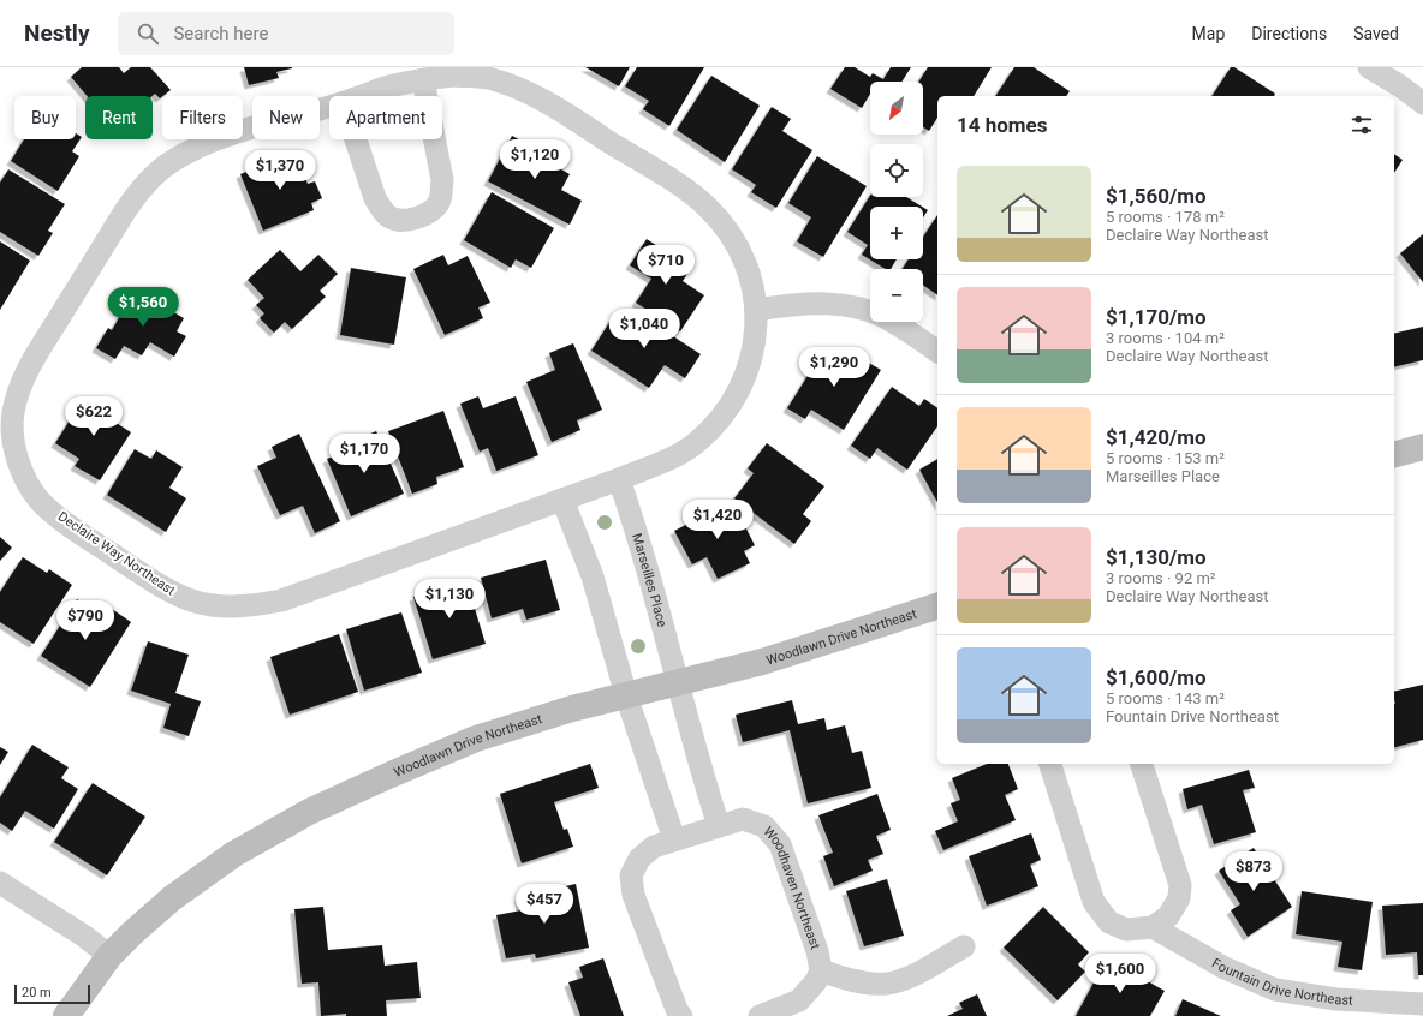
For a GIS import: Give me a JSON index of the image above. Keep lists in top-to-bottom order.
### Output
{
  "streets": {
    "street": [
      "Declaire Way Northeast",
      "Marseilles Place",
      "Woodlawn Drive Northeast",
      "Woodhaven Northeast",
      "Fountain Drive Northeast"
    ]
  },
  "crossings": [
    ["Declaire Way Northeast", "Marseilles Place"],
    ["Marseilles Place", "Woodlawn Drive Northeast"]
  ],
  "scale_bar": "20 m",
  "north": "bottom left",
  "page": {
    "header": "Nestly",
    "search": "Search here",
    "nav": ["Map", "Directions", "Saved"],
    "map_buttons": ["+", "−"],
    "chip": [
      "Buy",
      "Rent",
      "Filters",
      "New",
      "Apartment"
    ],
    "heading": "14 homes",
    "price": [
      "$1,120",
      "$1,370",
      "$710",
      "$1,560",
      "$1,040",
      "$1,290",
      "$622",
      "$1,170",
      "$1,420",
      "$1,130",
      "$790",
      "$873",
      "$457",
      "$1,600"
    ],
    "list": [
      {
        "name": "$1,560/mo",
        "note": "5 rooms · 178 m² · Declaire Way Northeast"
      },
      {
        "name": "$1,170/mo",
        "note": "3 rooms · 104 m² · Declaire Way Northeast"
      },
      {
        "name": "$1,420/mo",
        "note": "5 rooms · 153 m² · Marseilles Place"
      },
      {
        "name": "$1,130/mo",
        "note": "3 rooms · 92 m² · Declaire Way Northeast"
      },
      {
        "name": "$1,600/mo",
        "note": "5 rooms · 143 m² · Fountain Drive Northeast"
      }
    ],
    "scale": "20 m"
  }
}
